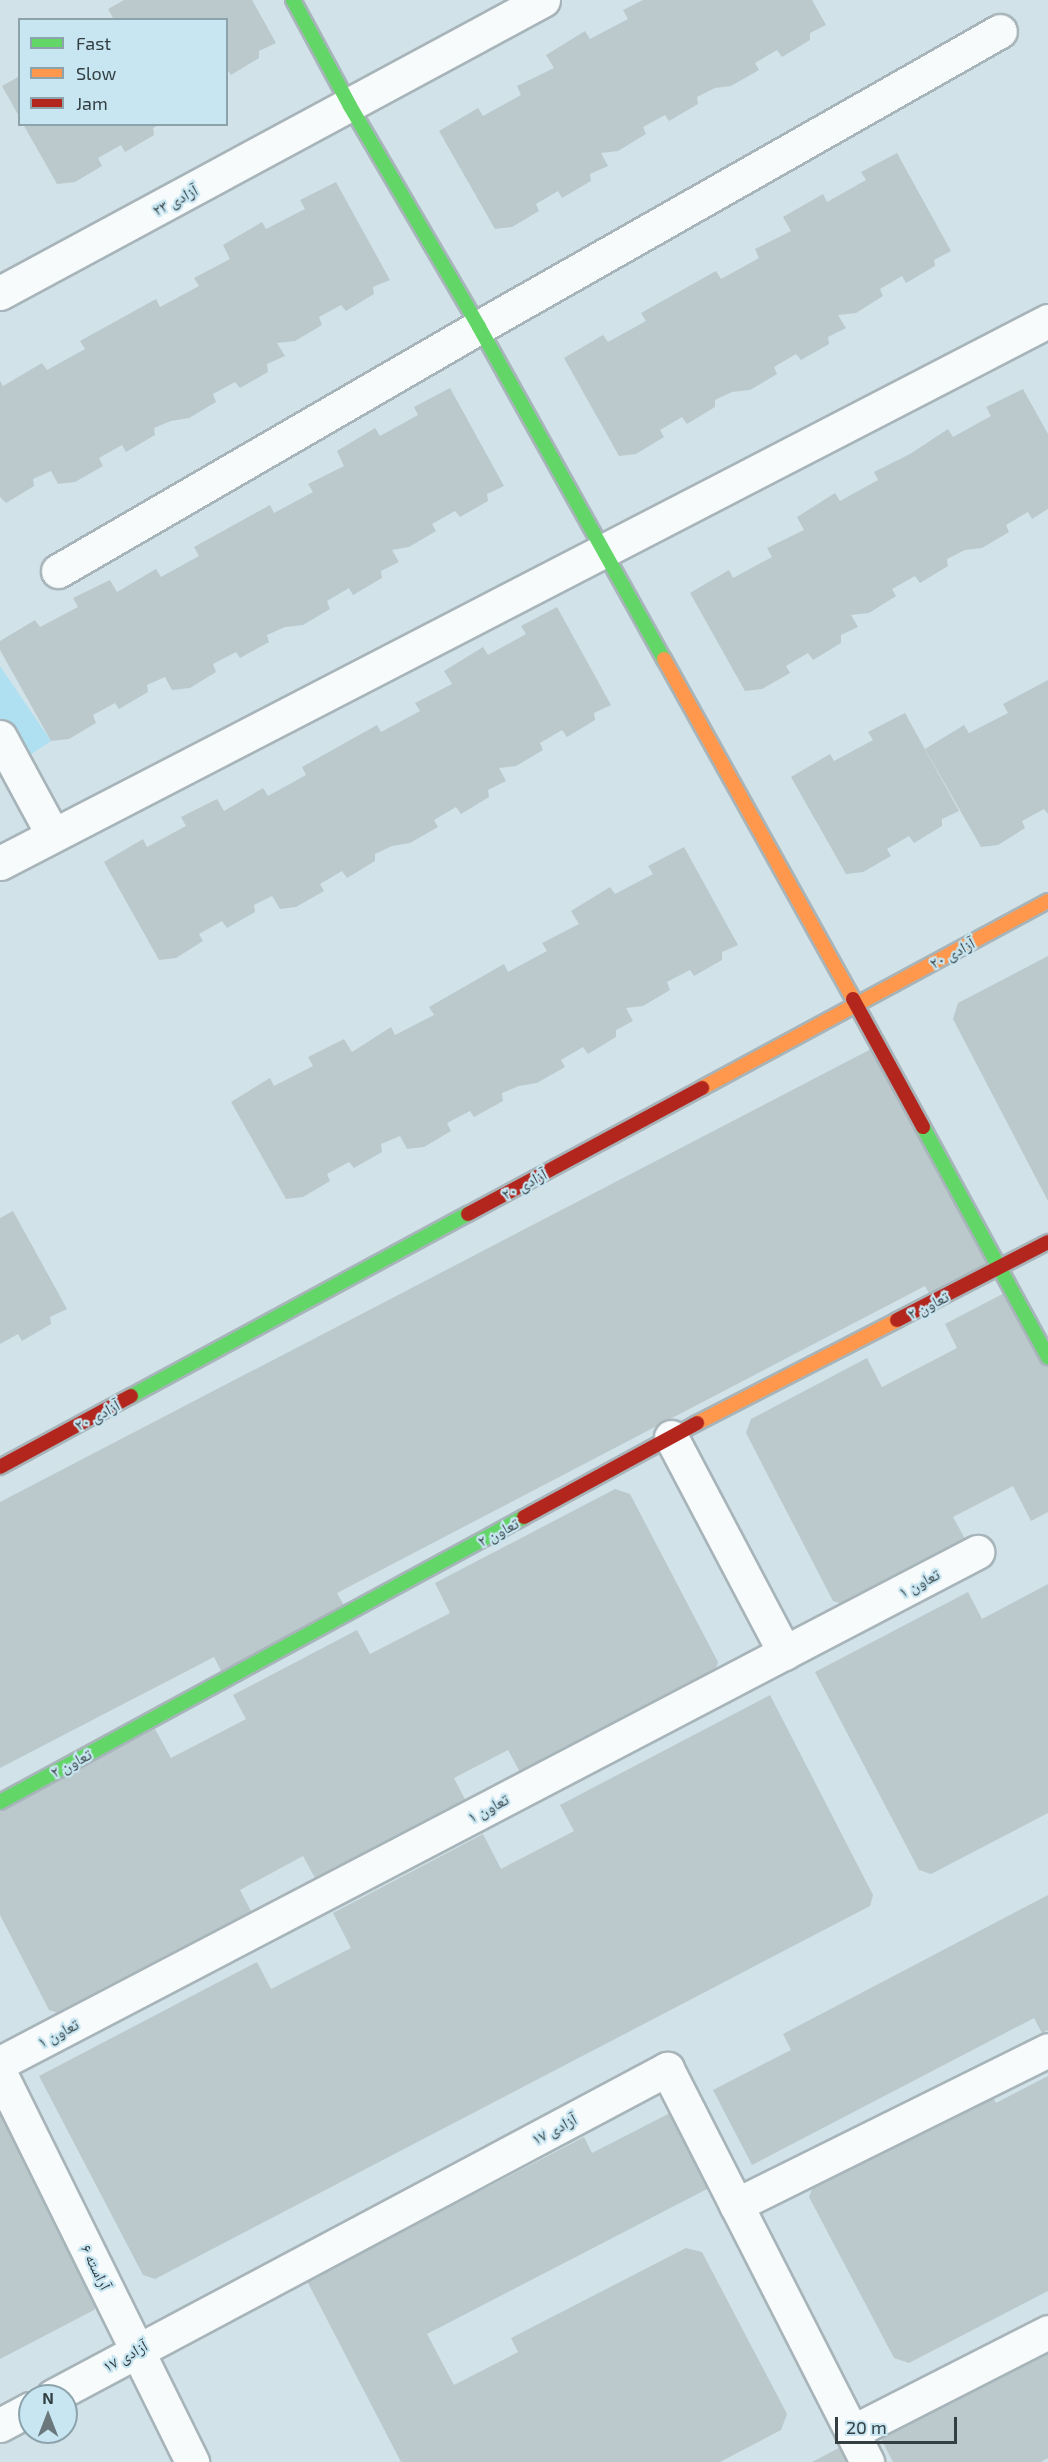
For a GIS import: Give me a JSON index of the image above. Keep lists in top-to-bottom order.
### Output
{
  "streets": {
    "street": [
      "آزادی ۲۳",
      "آزادی ۲۰",
      "تعاون ۲",
      "تعاون ۱",
      "آزادی ۱۷",
      "آراسته ۶"
    ]
  },
  "crossings": [
    ["آزادی ۱۷", "آراسته ۶"]
  ],
  "legend": ["Fast", "Slow", "Jam"],
  "scale_bar": "20 m",
  "north": "top"
}
